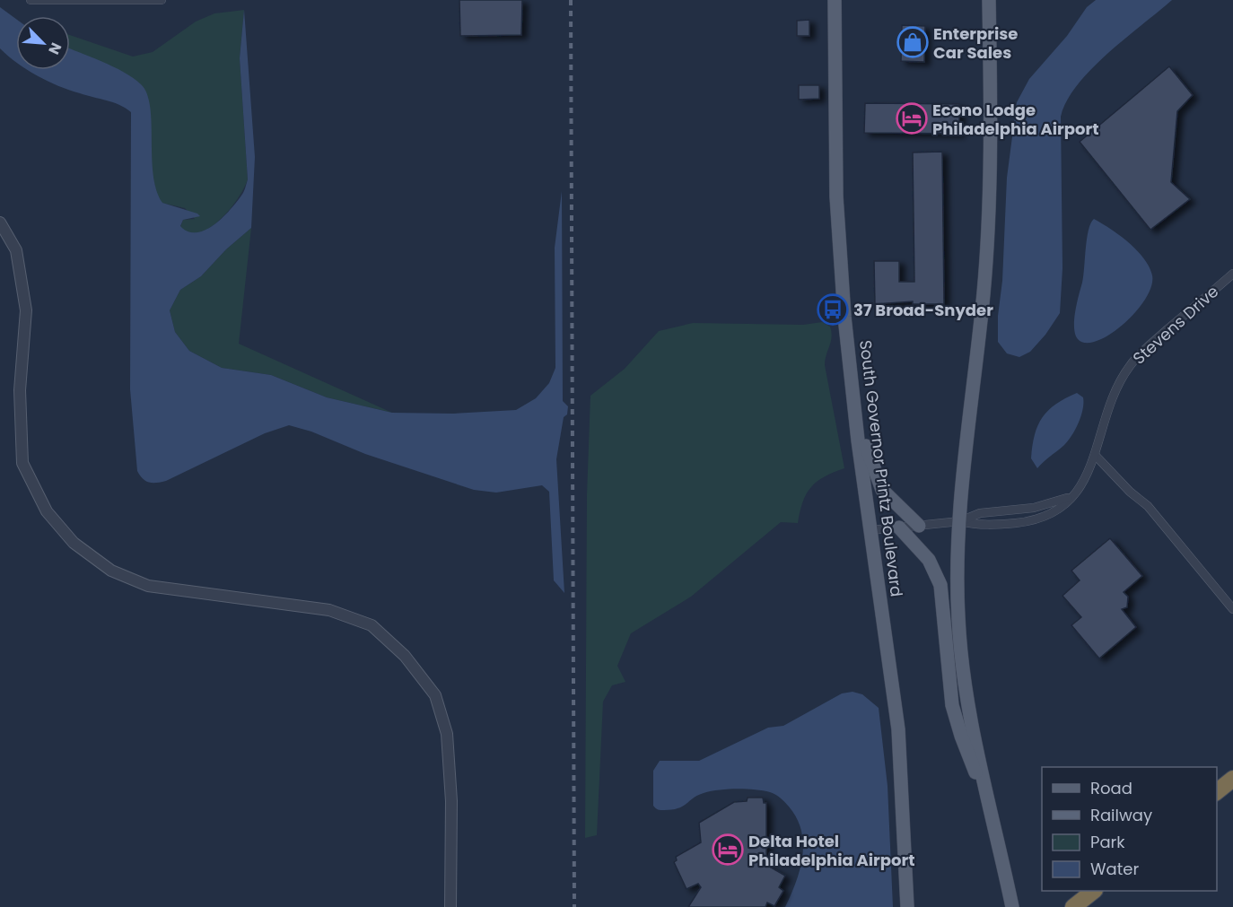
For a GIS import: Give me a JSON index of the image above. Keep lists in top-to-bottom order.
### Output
{
  "streets": {
    "main road": ["South Governor Printz Boulevard"],
    "street": ["Stevens Drive"]
  },
  "crossings": [
    ["Stevens Drive", "South Governor Printz Boulevard"]
  ],
  "places": {
    "shop": ["Enterprise Car Sales"],
    "hotel": ["Econo Lodge Philadelphia Airport", "Delta Hotel Philadelphia Airport"],
    "bus stop": ["37 Broad-Snyder"]
  },
  "legend": [
    "Road",
    "Railway",
    "Park",
    "Water"
  ],
  "north": "bottom right"
}
